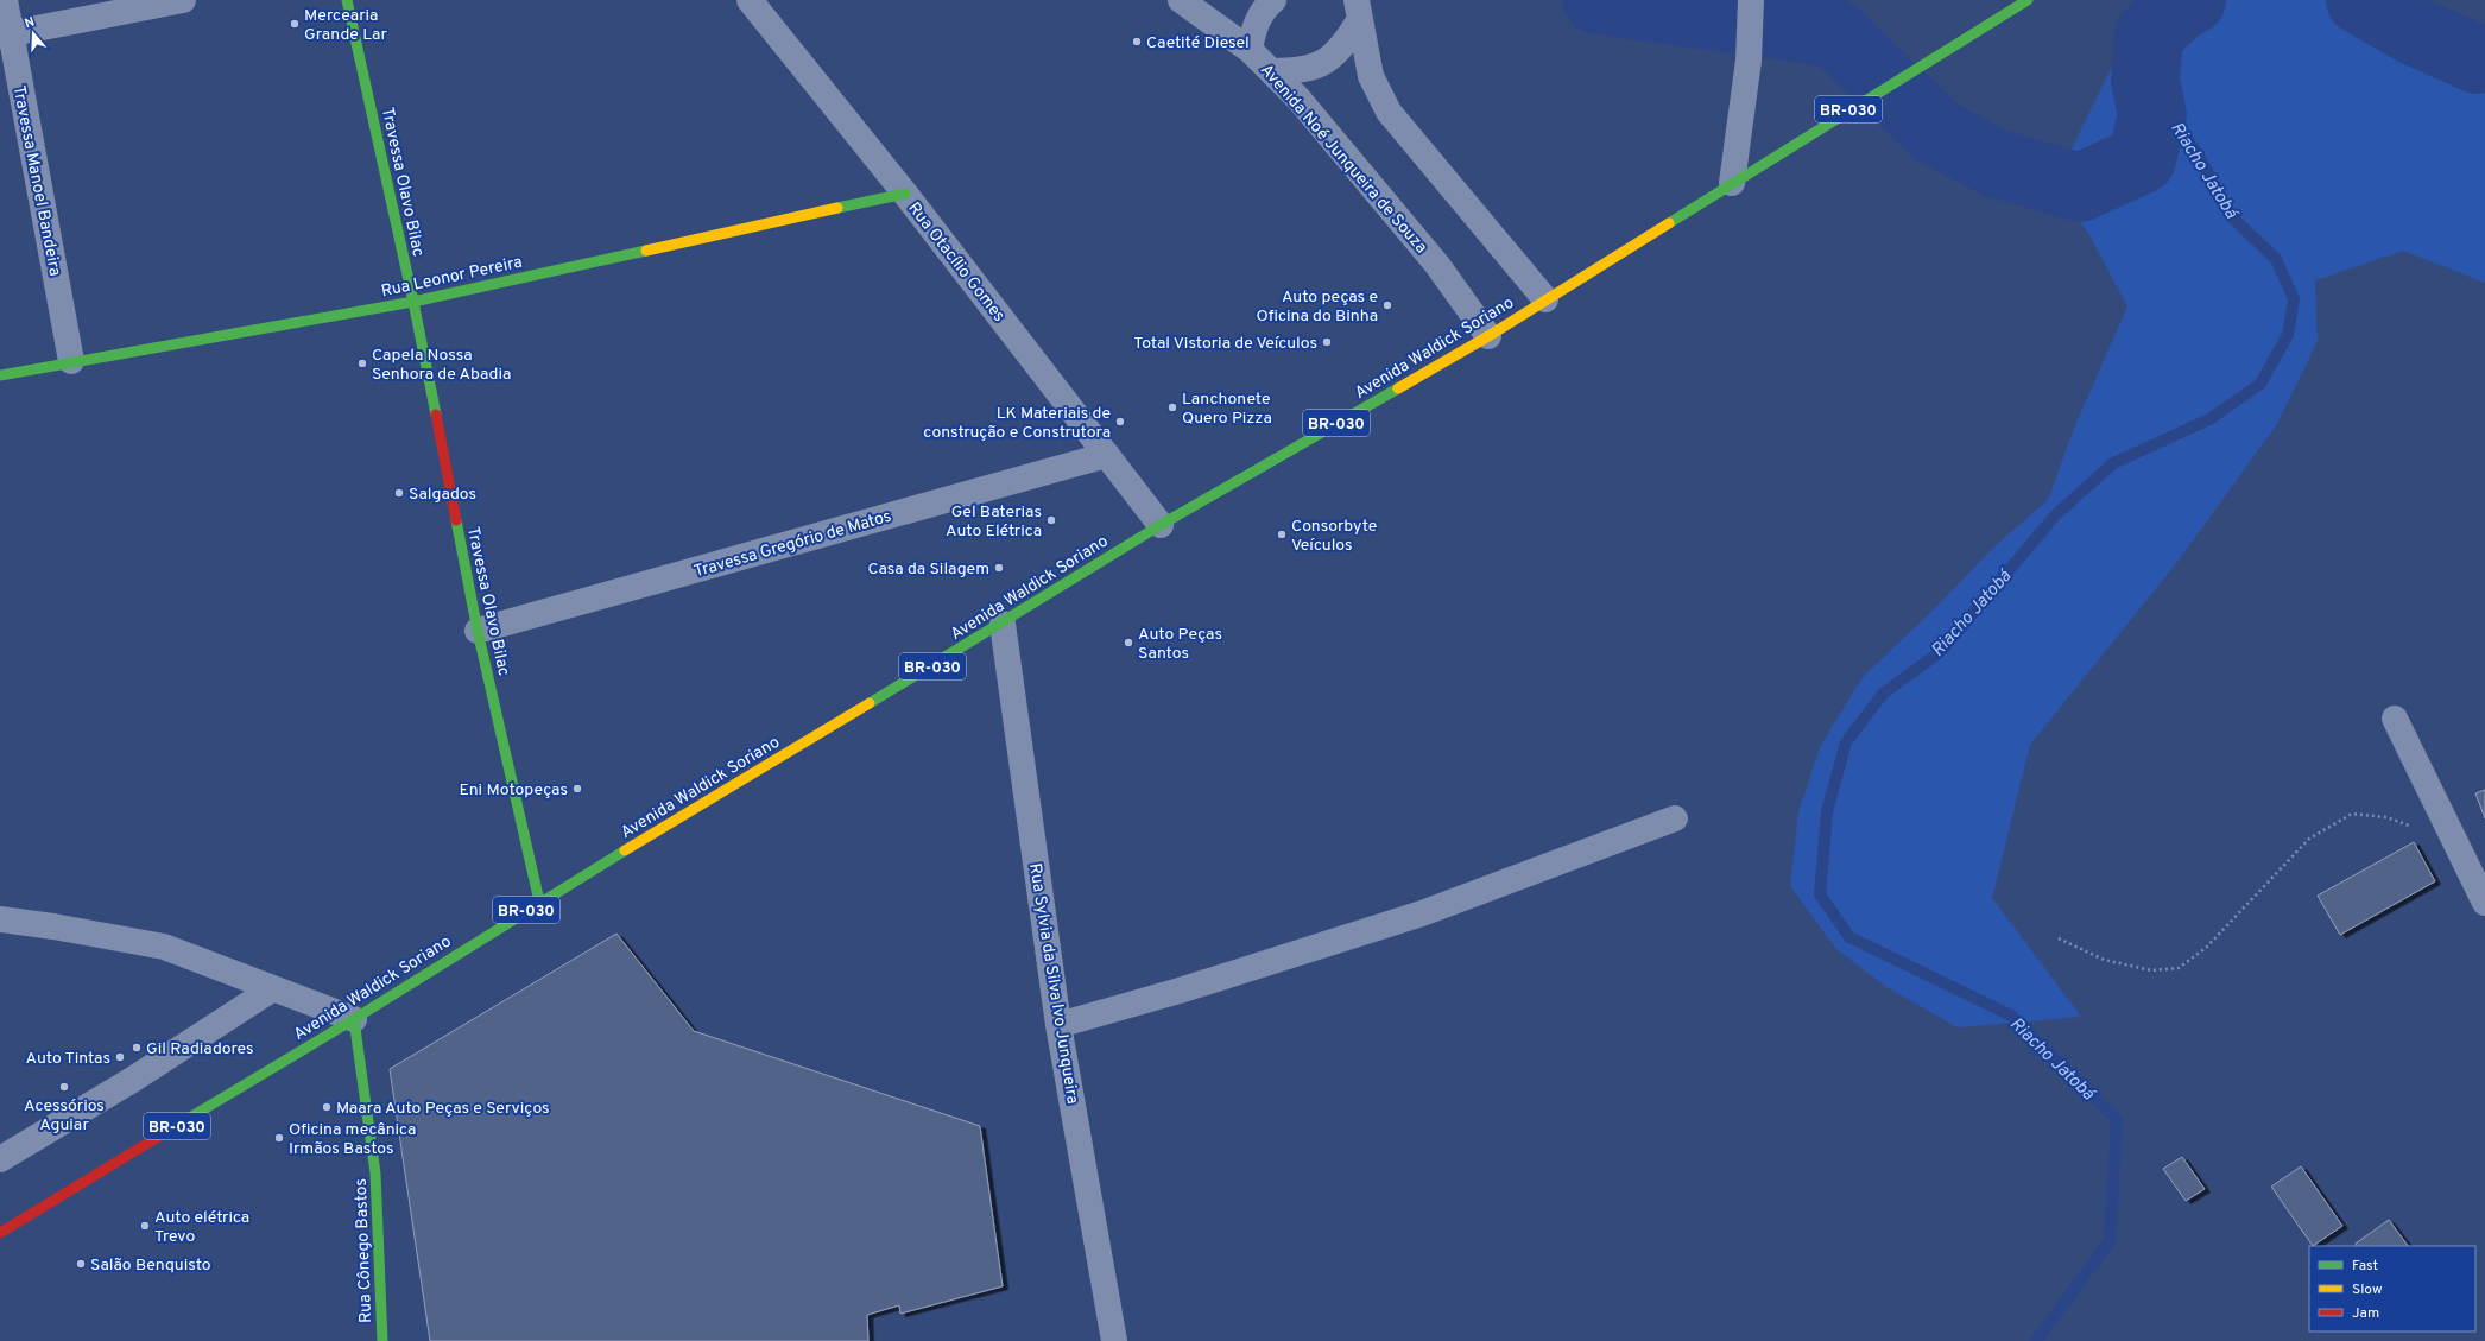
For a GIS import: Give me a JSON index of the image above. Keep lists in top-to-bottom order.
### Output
{
  "streets": {
    "main road": [
      "BR-030",
      "Travessa Olavo Bilac",
      "Rua Leonor Pereira",
      "Avenida Waldick Soriano",
      "Rua Cônego Bastos"
    ],
    "street": [
      "Avenida Noé Junqueira de Souza",
      "Travessa Manoel Bandeira",
      "Rua Otacílio Gomes",
      "Travessa Gregório de Matos",
      "Rua Sylvia da Silva Ivo Junqueira"
    ]
  },
  "crossings": [
    ["Avenida Noé Junqueira de Souza", "Avenida Waldick Soriano"],
    ["Travessa Manoel Bandeira", "Rua Leonor Pereira"],
    ["Travessa Olavo Bilac", "Rua Leonor Pereira"],
    ["Travessa Olavo Bilac", "Avenida Waldick Soriano"],
    ["Travessa Olavo Bilac", "Travessa Gregório de Matos"],
    ["Rua Otacílio Gomes", "Rua Leonor Pereira"],
    ["Rua Otacílio Gomes", "Avenida Waldick Soriano"],
    ["Rua Otacílio Gomes", "Travessa Gregório de Matos"],
    ["Avenida Waldick Soriano", "Rua Sylvia da Silva Ivo Junqueira"],
    ["Avenida Waldick Soriano", "Rua Cônego Bastos"]
  ],
  "water": ["Riacho Jatobá"],
  "places": [
    "Mercearia Grande Lar",
    "Caetité Diesel",
    "Auto peças e Oficina do Binha",
    "Total Vistoria de Veículos",
    "Capela Nossa Senhora de Abadia",
    "Lanchonete Quero Pizza",
    "LK Materiais de construção e Construtora",
    "Salgados",
    "Gel Baterias Auto Elétrica",
    "Consorbyte Veículos",
    "Casa da Silagem",
    "Auto Peças Santos",
    "Eni Motopeças",
    "Gil Radiadores",
    "Auto Tintas",
    "Acessórios Aguiar",
    "Maara Auto Peças e Serviços",
    "Oficina mecânica Irmãos Bastos",
    "Auto elétrica Trevo",
    "Salão Benquisto"
  ],
  "legend": ["Fast", "Slow", "Jam"],
  "north": "top"
}
